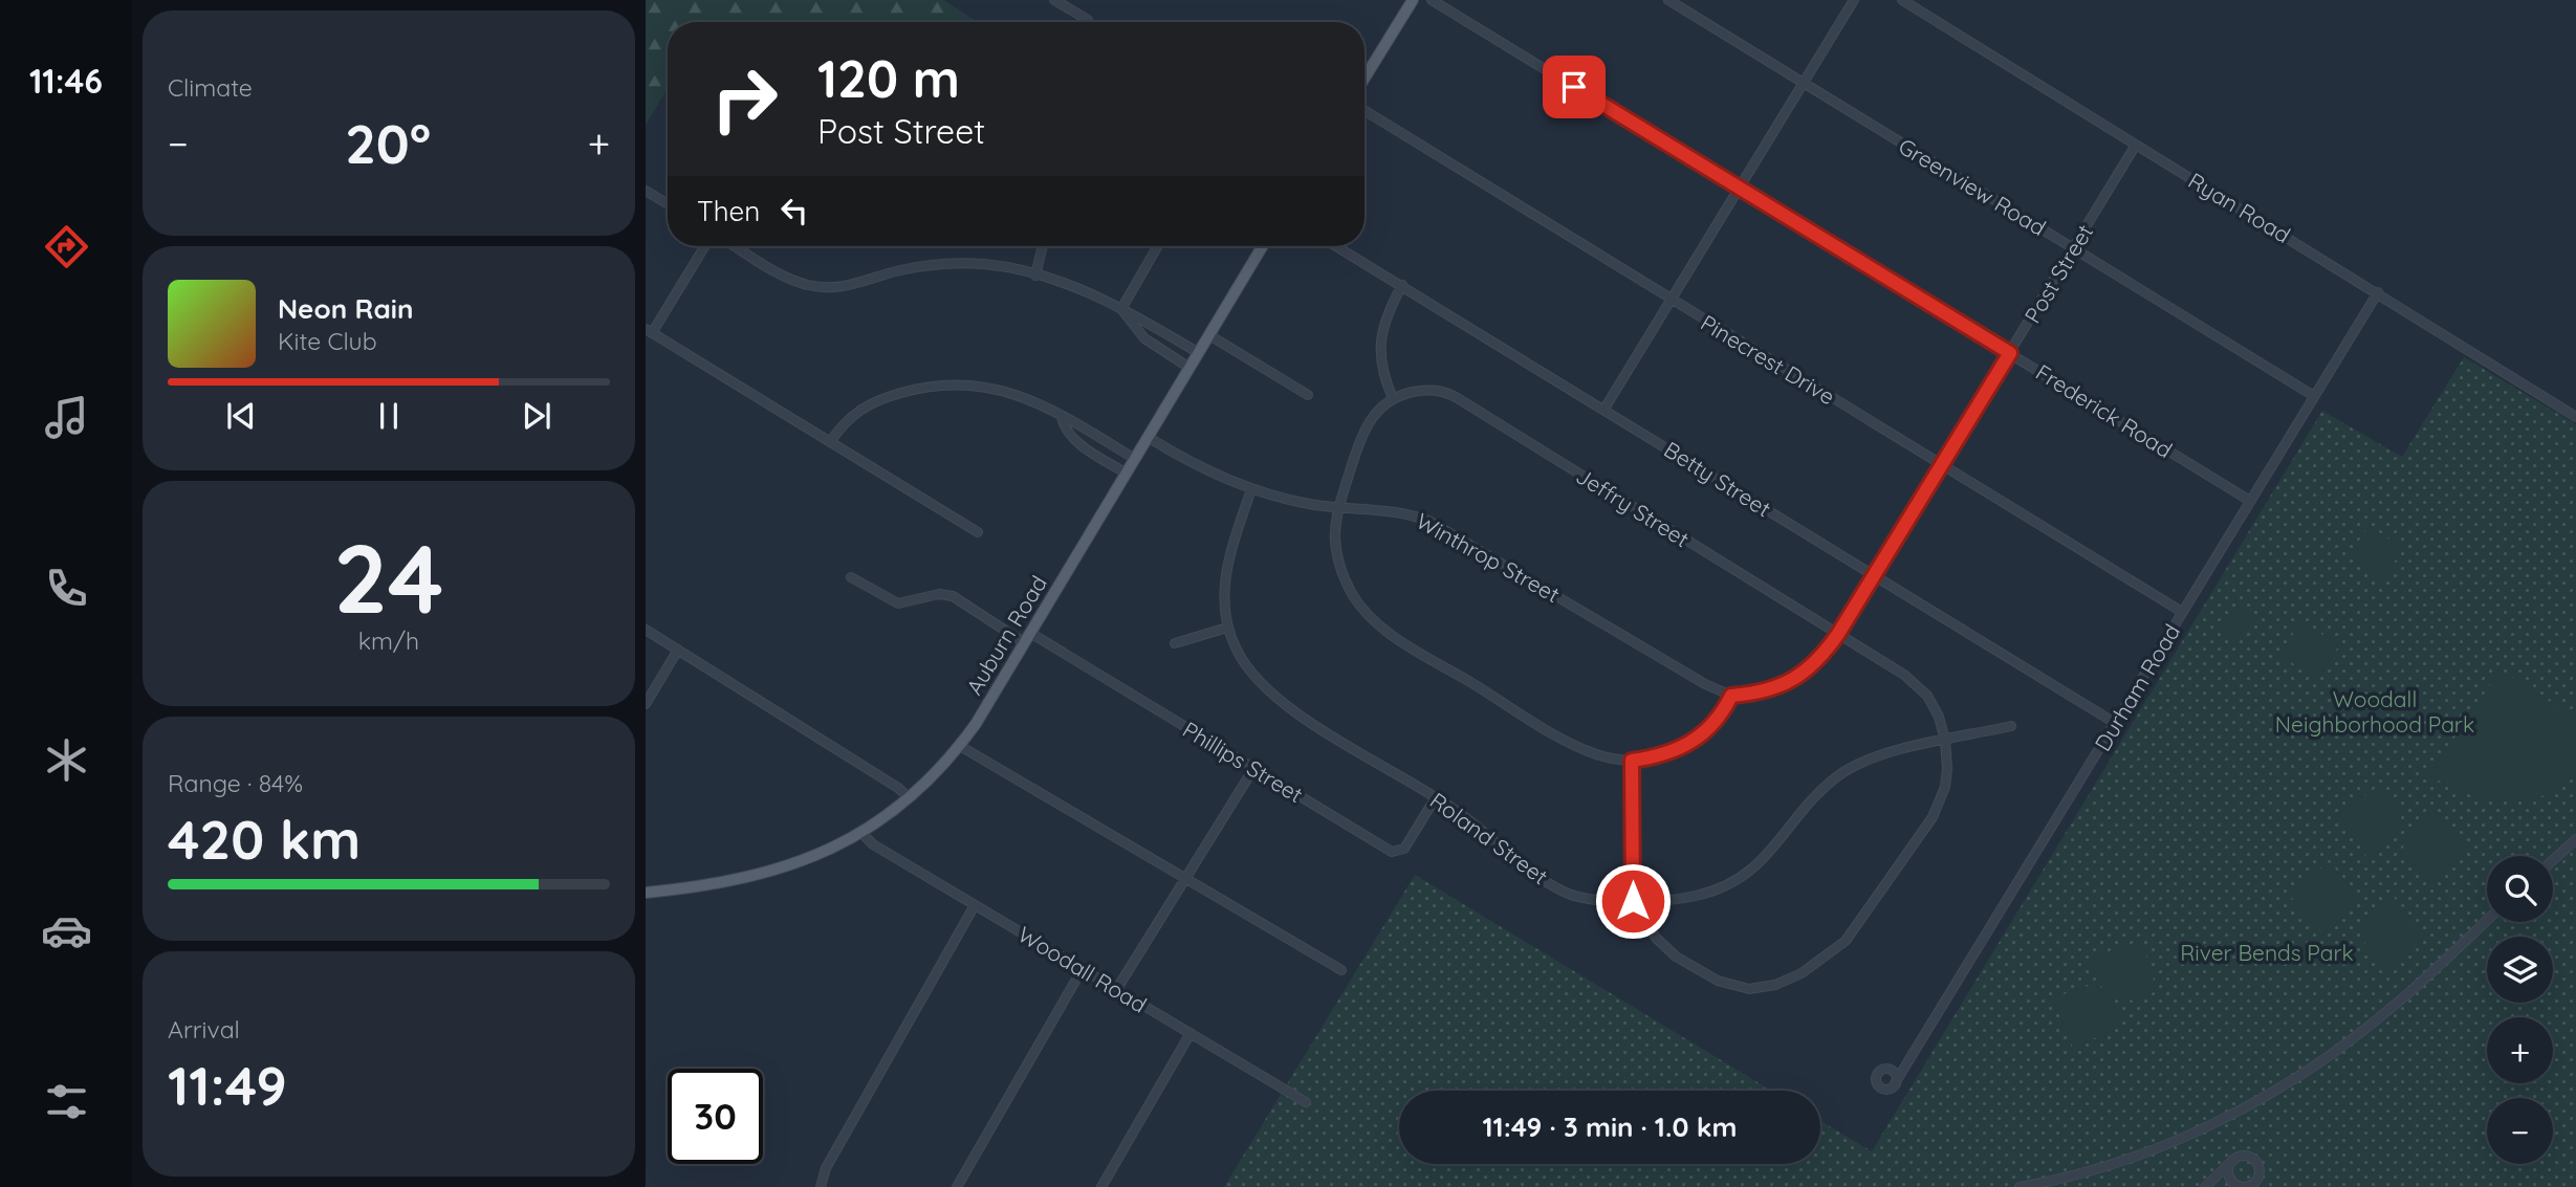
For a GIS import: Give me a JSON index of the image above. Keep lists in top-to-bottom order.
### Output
{
  "streets": {
    "main road": ["Auburn Road"],
    "street": [
      "Greenview Road",
      "Ryan Road",
      "Post Street",
      "Pinecrest Drive",
      "Frederick Road",
      "Betty Street",
      "Jeffry Street",
      "Winthrop Street",
      "Durham Road",
      "Phillips Street",
      "Roland Street",
      "Woodall Road"
    ]
  },
  "crossings": [
    ["Greenview Road", "Post Street"],
    ["Greenview Road", "Durham Road"],
    ["Ryan Road", "Post Street"],
    ["Ryan Road", "Durham Road"],
    ["Post Street", "Pinecrest Drive"],
    ["Post Street", "Frederick Road"],
    ["Post Street", "Betty Street"],
    ["Post Street", "Jeffry Street"],
    ["Post Street", "Winthrop Street"],
    ["Pinecrest Drive", "Durham Road"],
    ["Frederick Road", "Durham Road"],
    ["Betty Street", "Durham Road"],
    ["Jeffry Street", "Roland Street"],
    ["Winthrop Street", "Auburn Road"],
    ["Winthrop Street", "Roland Street"],
    ["Auburn Road", "Phillips Street"],
    ["Auburn Road", "Woodall Road"],
    ["Phillips Street", "Roland Street"]
  ],
  "parks": ["Woodall Neighborhood Park", "River Bends Park"],
  "page": {
    "tabs": "11:46",
    "tile": [
      "Climate",
      ["24", "km/h"],
      ["Range · 84%", "420 km"],
      ["Arrival", "11:49"]
    ],
    "turn": ["120 m", "Post Street"],
    "heat": ["−", "20°", "+"],
    "then": "Then",
    "song": ["Neon Rain", "Kite Club"],
    "map_buttons": ["+", "−"],
    "limit": "30",
    "trip": "11:49 · 3 min · 1.0 km"
  }
}
